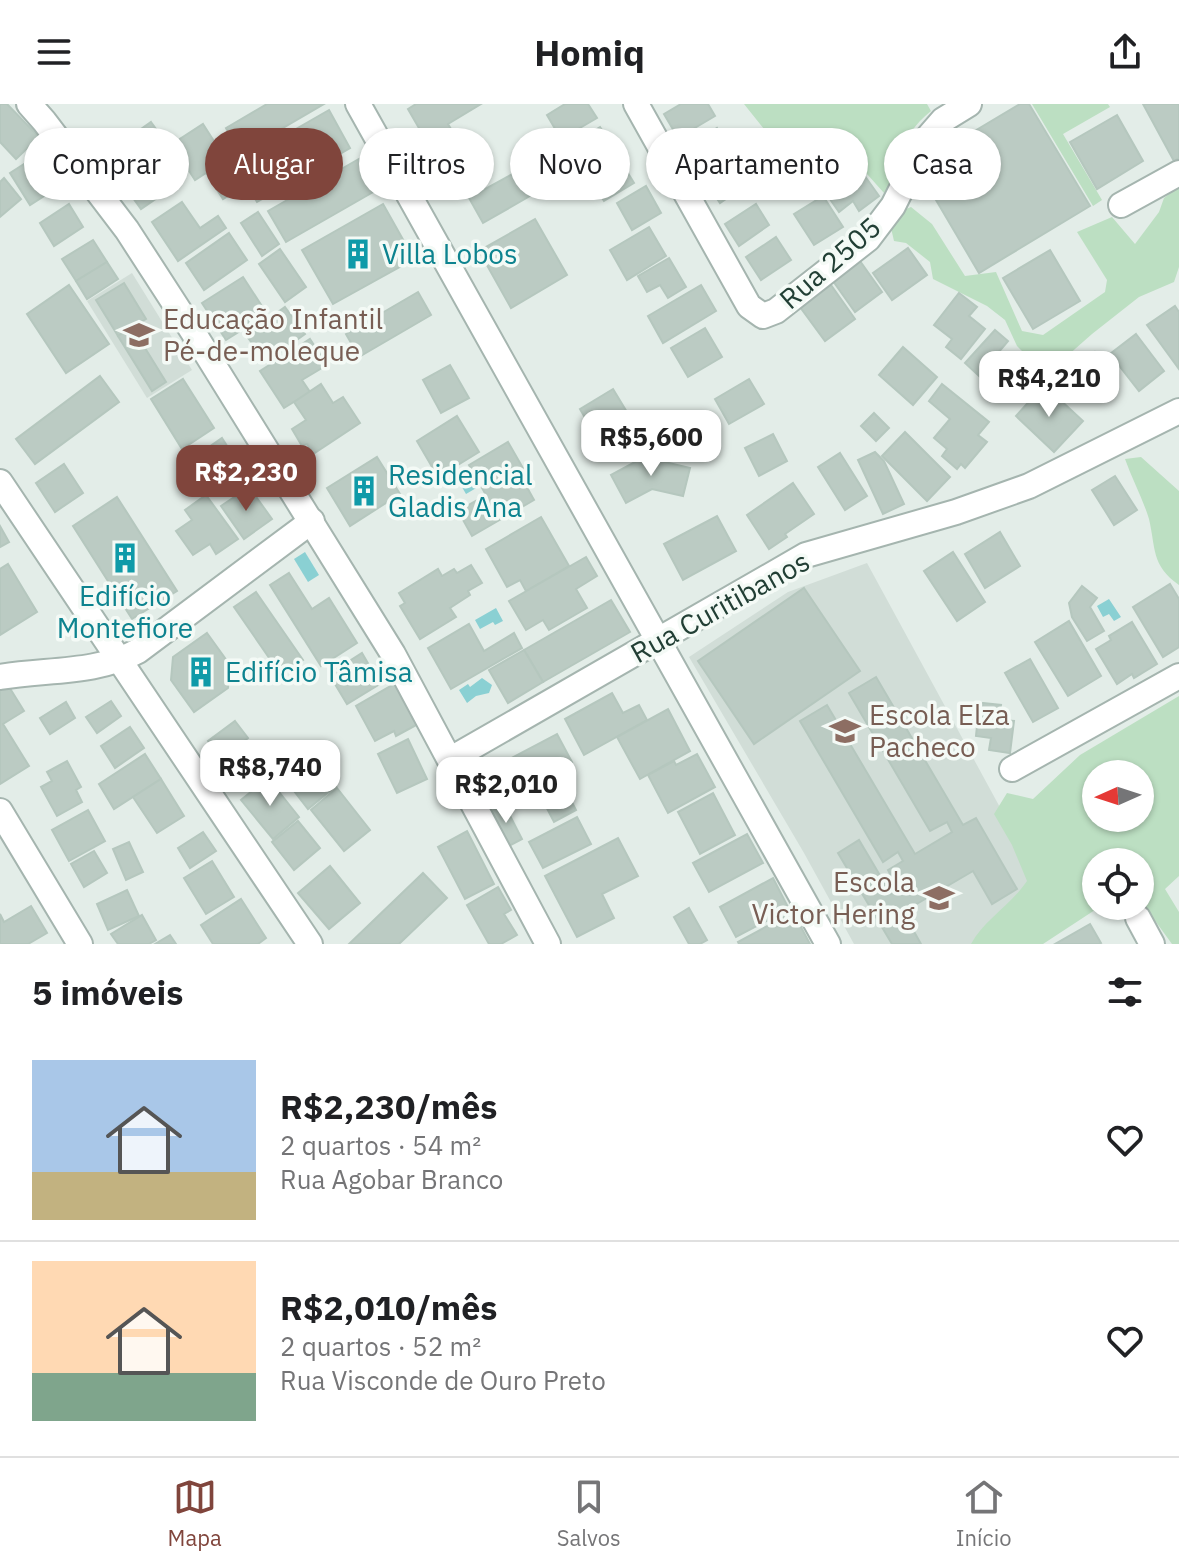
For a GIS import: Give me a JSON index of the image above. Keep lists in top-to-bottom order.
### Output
{
  "streets": {
    "street": ["Rua 2505", "Rua Curitibanos"]
  },
  "places": {
    "building": [
      "Villa Lobos",
      "Residencial Gladis Ana",
      "Edifício Montefiore",
      "Edifício Tâmisa"
    ],
    "school or university": ["Educação Infantil Pé-de-moleque", "Escola Elza Pacheco", "Escola Victor Hering"]
  },
  "north": "left",
  "page": {
    "header": "Homiq",
    "chip": [
      "Comprar",
      "Alugar",
      "Filtros",
      "Novo",
      "Apartamento",
      "Casa"
    ],
    "price": [
      "R$4,210",
      "R$5,600",
      "R$2,230",
      "R$8,740",
      "R$2,010"
    ],
    "heading": "5 imóveis",
    "list": [
      {
        "name": "R$2,230/mês",
        "note": "2 quartos · 54 m² · Rua Agobar Branco"
      },
      {
        "name": "R$2,010/mês",
        "note": "2 quartos · 52 m² · Rua Visconde de Ouro Preto"
      }
    ],
    "tabs": ["Mapa", "Salvos", "Início"]
  }
}
